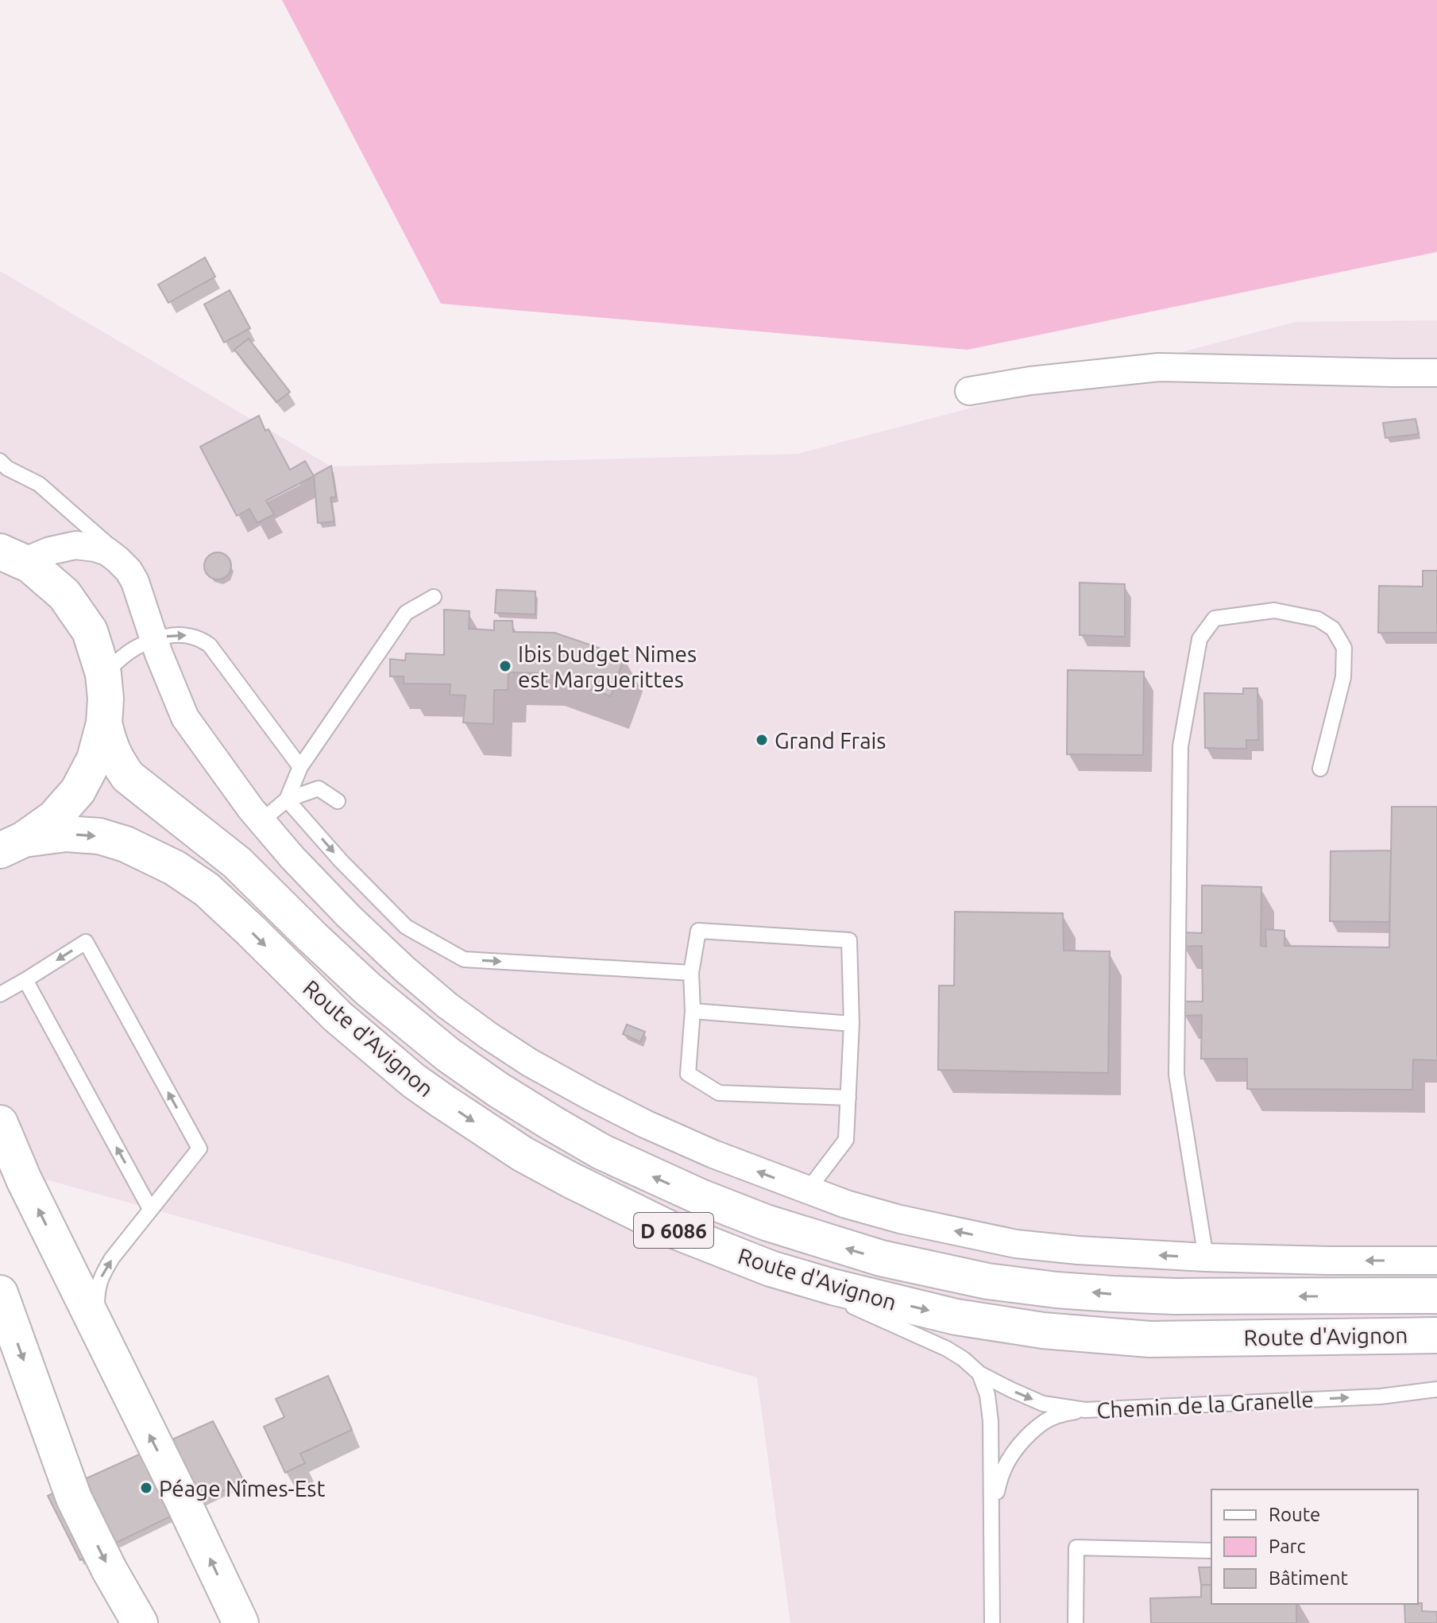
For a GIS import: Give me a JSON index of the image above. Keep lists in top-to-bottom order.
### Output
{
  "streets": {
    "main road": ["Route d'Avignon", "D 6086"],
    "lane": ["Chemin de la Granelle"]
  },
  "crossings": [
    ["Route d'Avignon", "Chemin de la Granelle"]
  ],
  "one_way": ["Chemin de la Granelle"],
  "places": ["Ibis budget Nimes est Marguerittes", "Grand Frais", "Péage Nîmes-Est"],
  "legend": ["Route", "Parc", "Bâtiment"]
}
